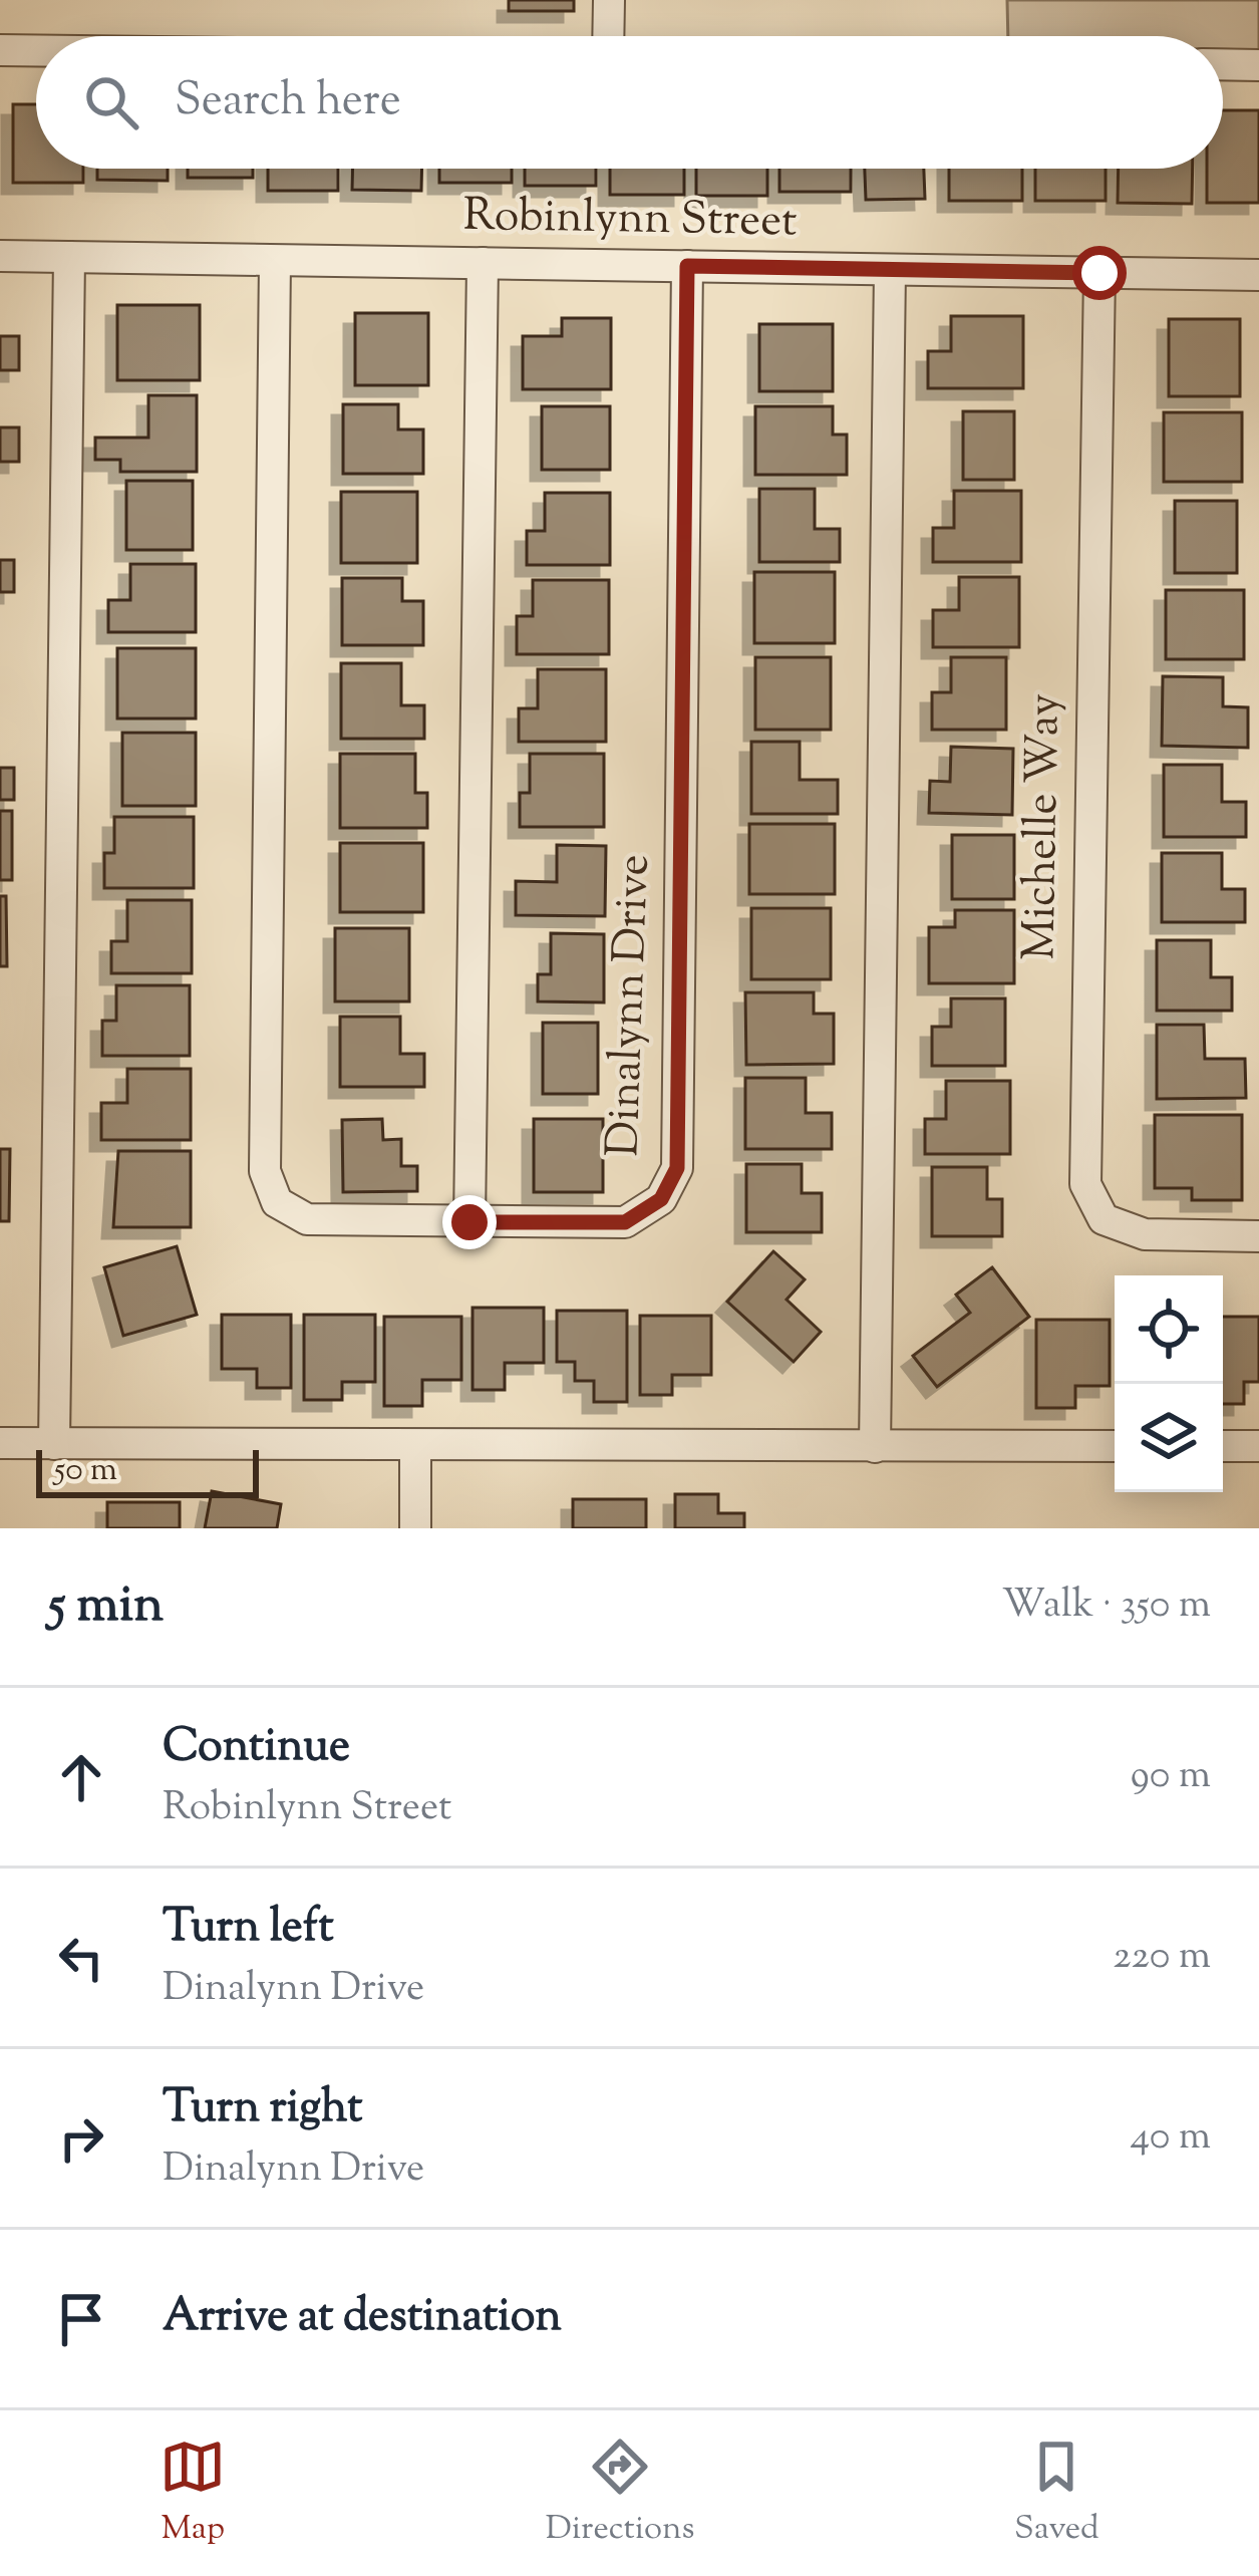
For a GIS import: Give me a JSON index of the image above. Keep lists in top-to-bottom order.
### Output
{
  "streets": {
    "street": ["Robinlynn Street", "Michelle Way", "Dinalynn Drive"]
  },
  "crossings": [
    ["Robinlynn Street", "Michelle Way"],
    ["Robinlynn Street", "Dinalynn Drive"]
  ],
  "scale_bar": "50 m",
  "page": {
    "search": "Search here",
    "scale": "50 m",
    "heading": ["5 min", "Walk · 350 m"],
    "list": [
      ["Continue", "Robinlynn Street", "90 m"],
      ["Turn left", "Dinalynn Drive", "220 m"],
      ["Turn right", "Dinalynn Drive", "40 m"],
      "Arrive at destination"
    ],
    "nav": ["Map", "Directions", "Saved"]
  }
}
